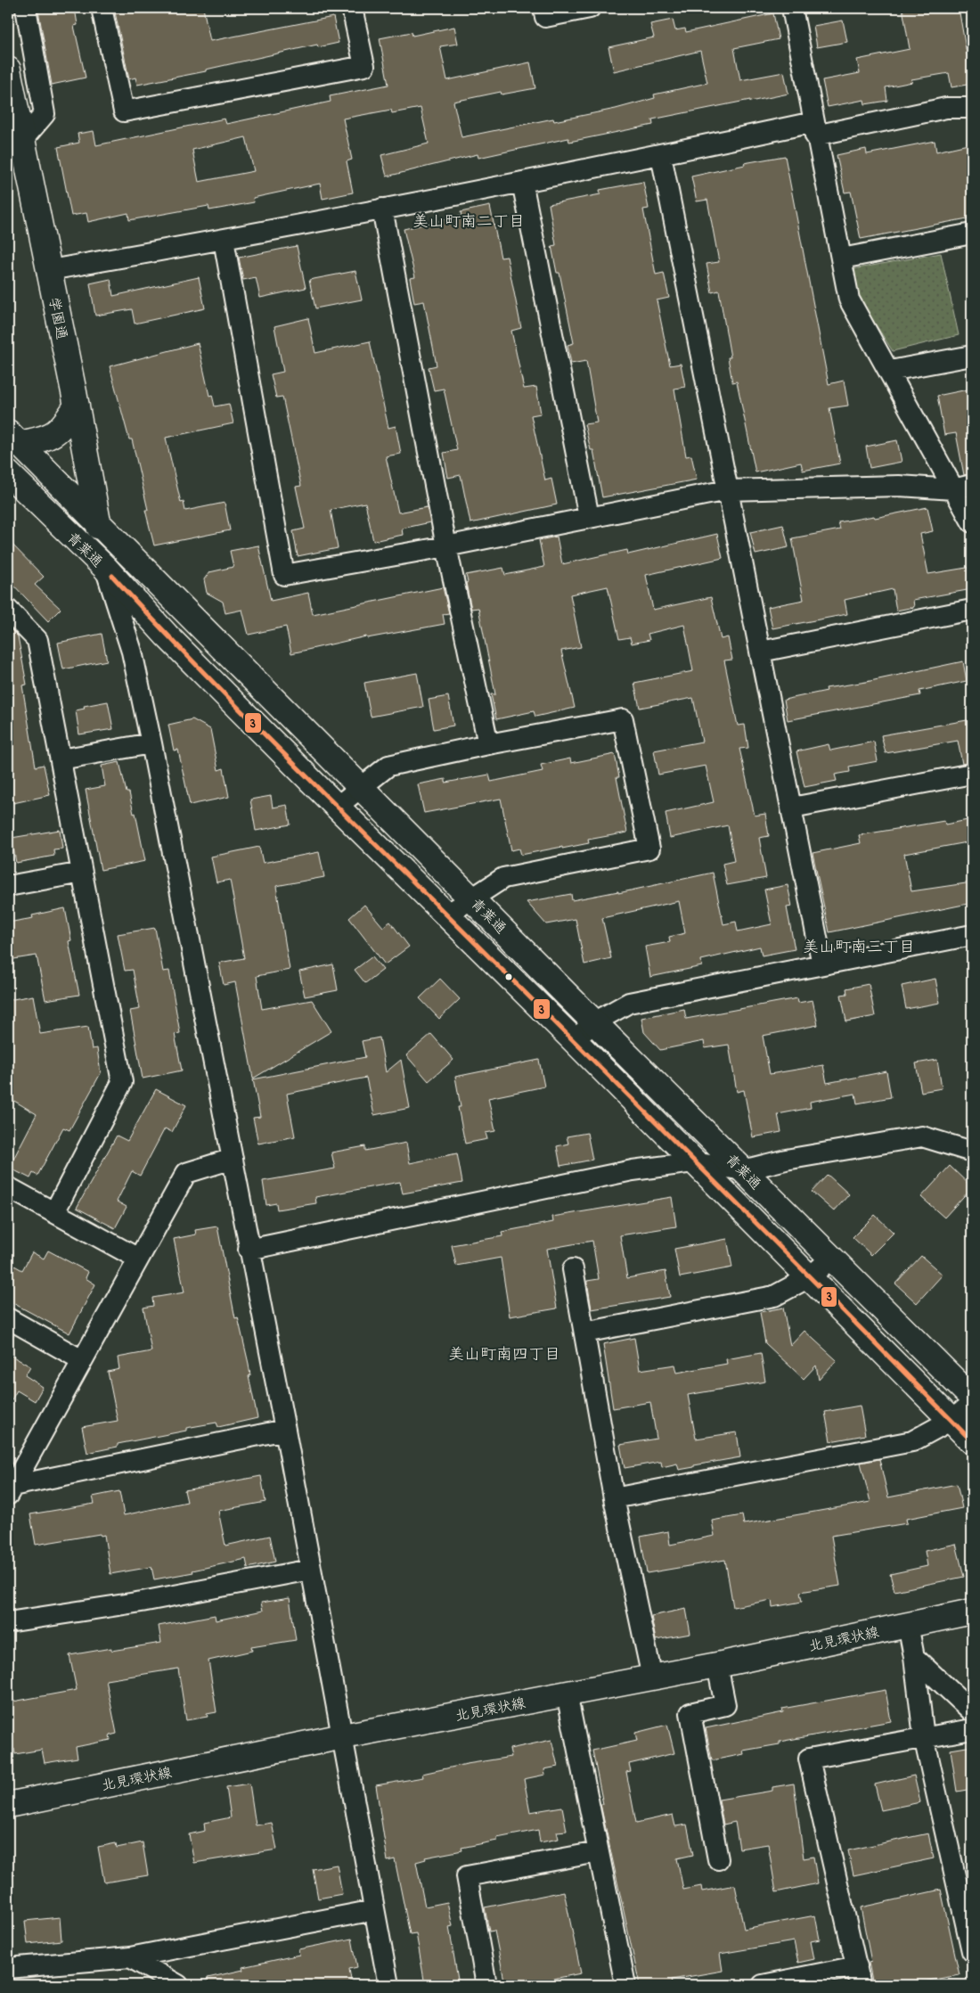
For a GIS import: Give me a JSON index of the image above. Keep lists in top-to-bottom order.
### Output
{
  "streets": {
    "street": ["学園通", "青葉通", "北見環状線"]
  },
  "crossings": [
    ["学園通", "青葉通"]
  ],
  "districts": ["美山町南二丁目", "美山町南三丁目", "美山町南四丁目"],
  "lines": ["transit line 3"]
}
